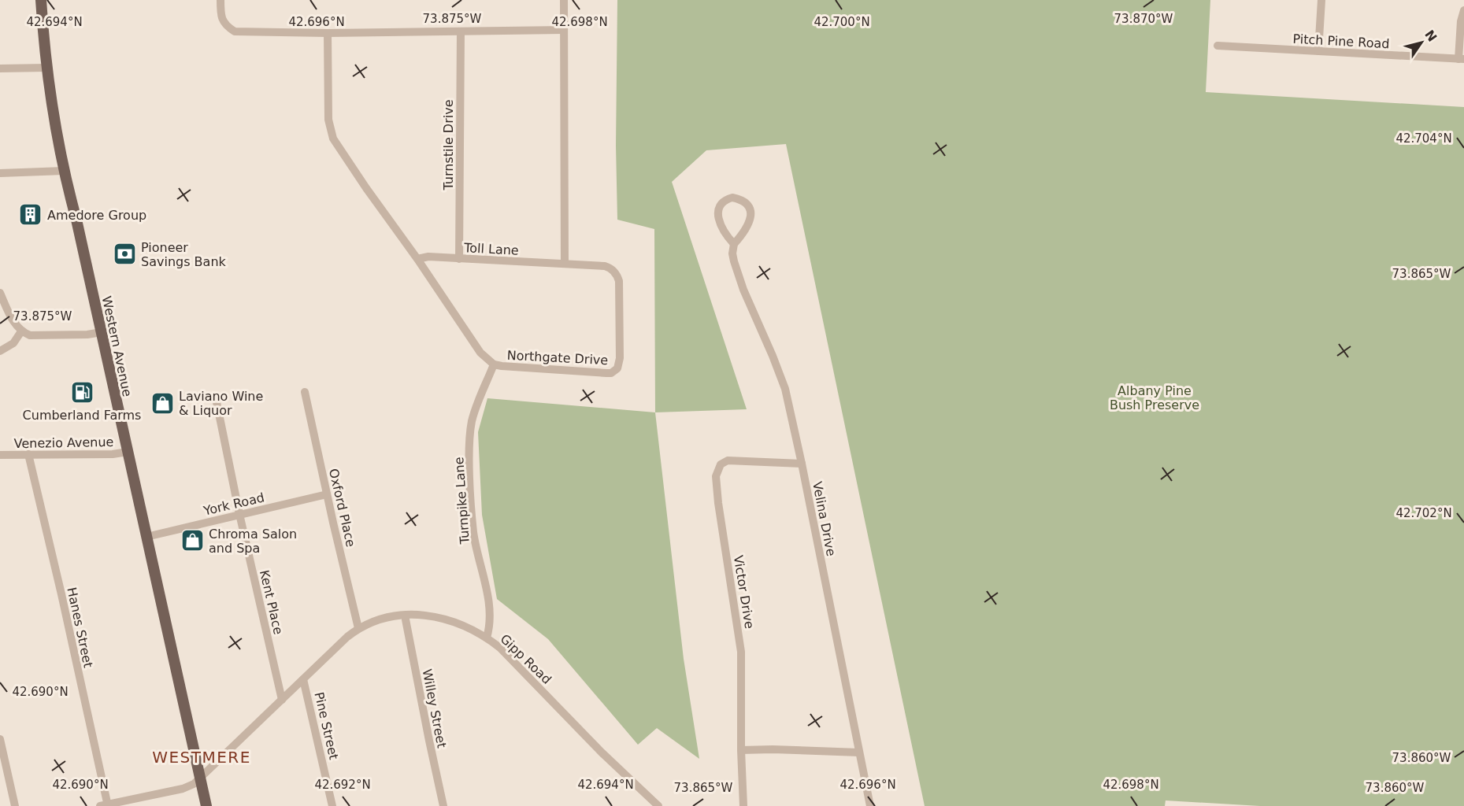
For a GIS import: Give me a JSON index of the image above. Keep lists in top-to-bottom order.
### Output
{
  "streets": {
    "main road": ["Western Avenue"],
    "street": [
      "Pitch Pine Road",
      "Turnstile Drive",
      "Toll Lane",
      "Northgate Drive",
      "Venezio Avenue",
      "Turnpike Lane",
      "York Road",
      "Oxford Place",
      "Velina Drive",
      "Victor Drive",
      "Kent Place",
      "Hanes Street",
      "Gipp Road",
      "Willey Street",
      "Pine Street"
    ]
  },
  "crossings": [
    ["Turnstile Drive", "Toll Lane"],
    ["Toll Lane", "Northgate Drive"],
    ["Western Avenue", "Venezio Avenue"],
    ["Western Avenue", "York Road"],
    ["Western Avenue", "Gipp Road"],
    ["Northgate Drive", "Turnpike Lane"],
    ["Venezio Avenue", "Hanes Street"],
    ["Turnpike Lane", "Gipp Road"],
    ["York Road", "Oxford Place"],
    ["York Road", "Kent Place"],
    ["Oxford Place", "Gipp Road"],
    ["Velina Drive", "Victor Drive"],
    ["Kent Place", "Gipp Road"],
    ["Hanes Street", "Gipp Road"],
    ["Gipp Road", "Willey Street"],
    ["Gipp Road", "Pine Street"]
  ],
  "districts": ["WESTMERE"],
  "parks": ["Albany Pine Bush Preserve"],
  "places": {
    "building": ["Amedore Group"],
    "bank": ["Pioneer Savings Bank"],
    "fuel station": ["Cumberland Farms"],
    "shop": ["Laviano Wine & Liquor", "Chroma Salon and Spa"]
  },
  "north": "top right",
  "coordinates": [
    "73.875°W",
    "73.870°W",
    "42.694°N",
    "42.696°N",
    "42.698°N",
    "42.700°N",
    "42.704°N",
    "73.865°W",
    "42.702°N",
    "42.690°N",
    "73.860°W",
    "42.692°N"
  ]
}
